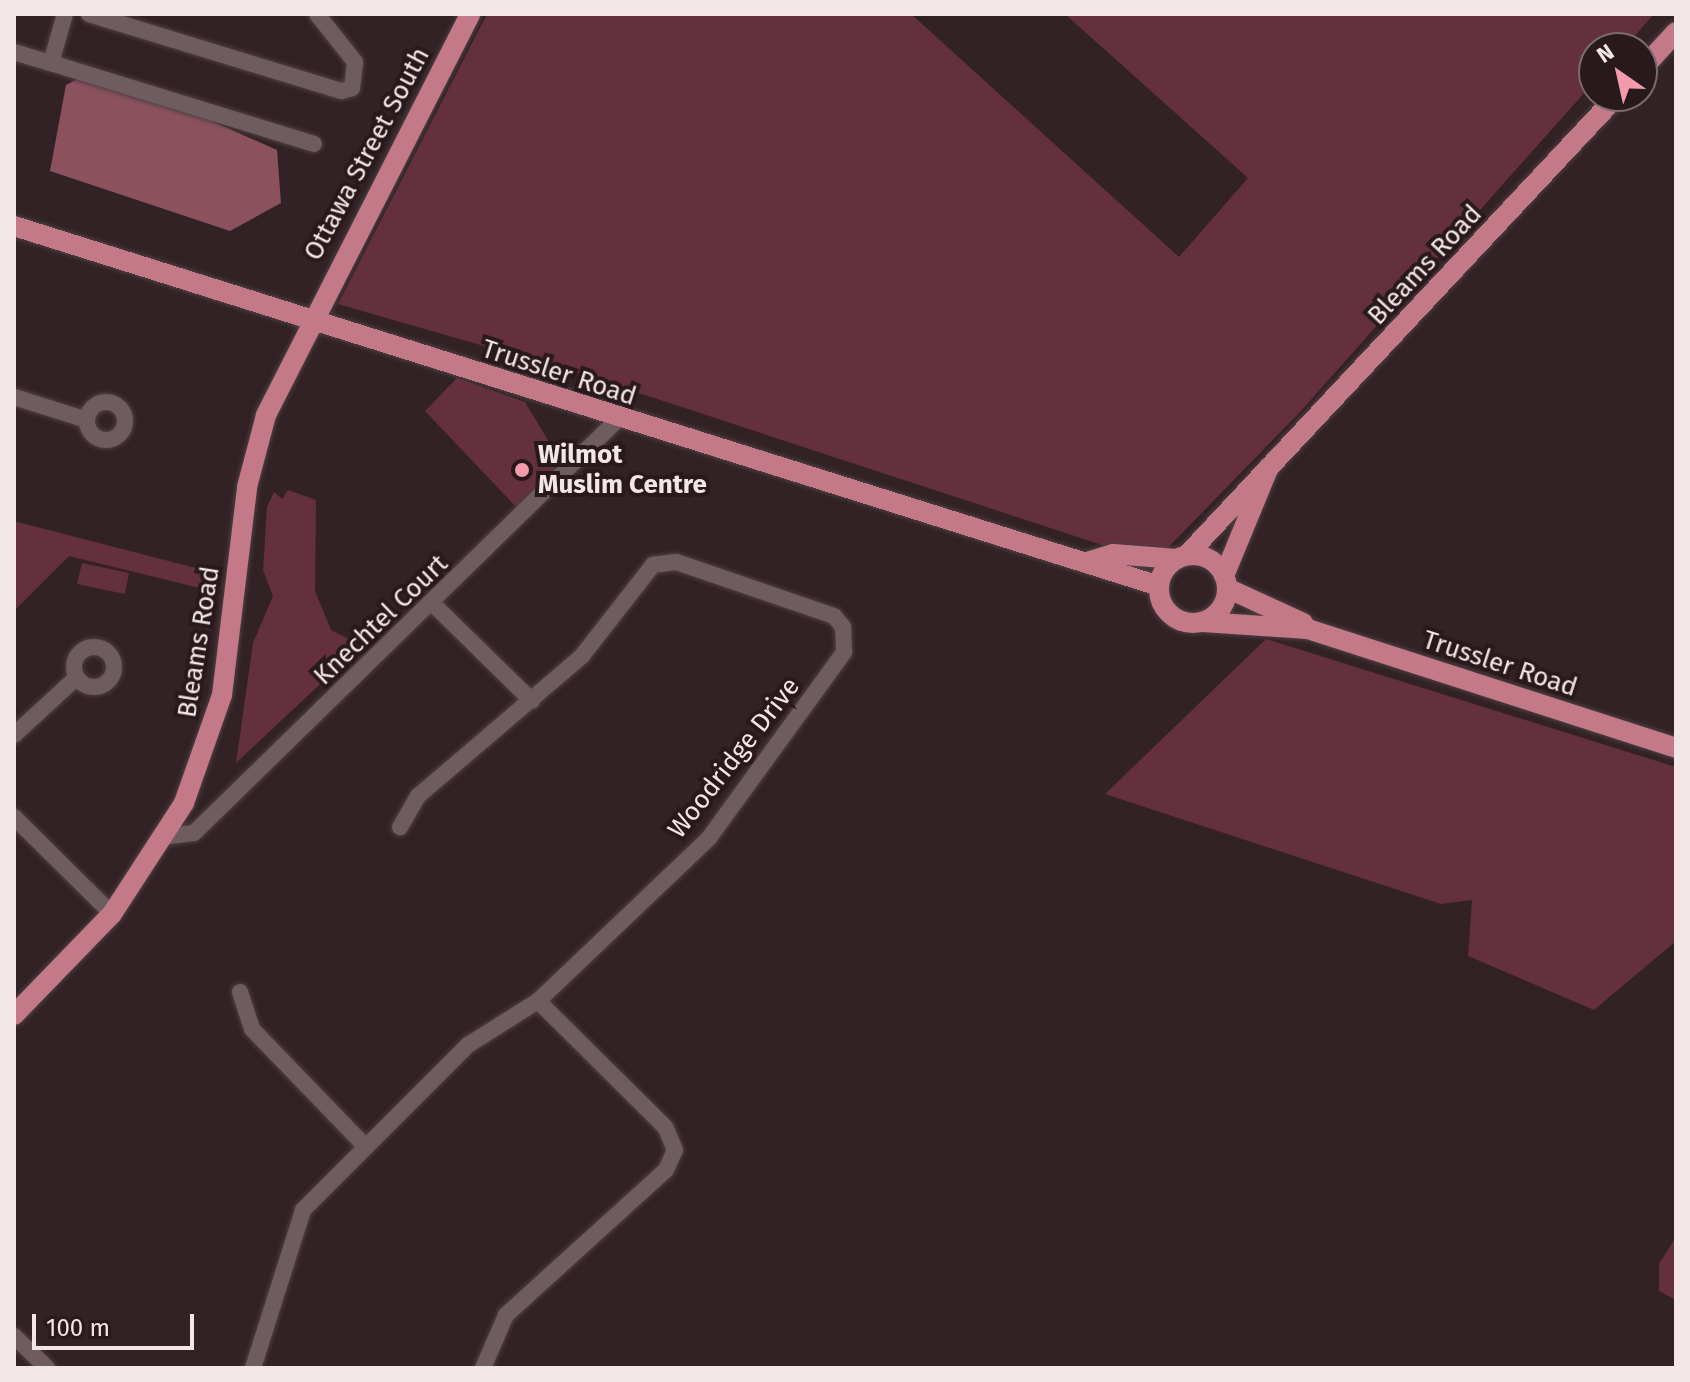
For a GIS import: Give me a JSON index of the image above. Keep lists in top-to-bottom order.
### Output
{
  "streets": {
    "main road": ["Ottawa Street South", "Bleams Road", "Trussler Road"],
    "street": ["Knechtel Court", "Woodridge Drive"]
  },
  "crossings": [
    ["Ottawa Street South", "Bleams Road"],
    ["Ottawa Street South", "Trussler Road"],
    ["Bleams Road", "Trussler Road"],
    ["Bleams Road", "Knechtel Court"],
    ["Trussler Road", "Knechtel Court"]
  ],
  "places": ["Wilmot Muslim Centre"],
  "scale_bar": "100 m",
  "north": "top left"
}
